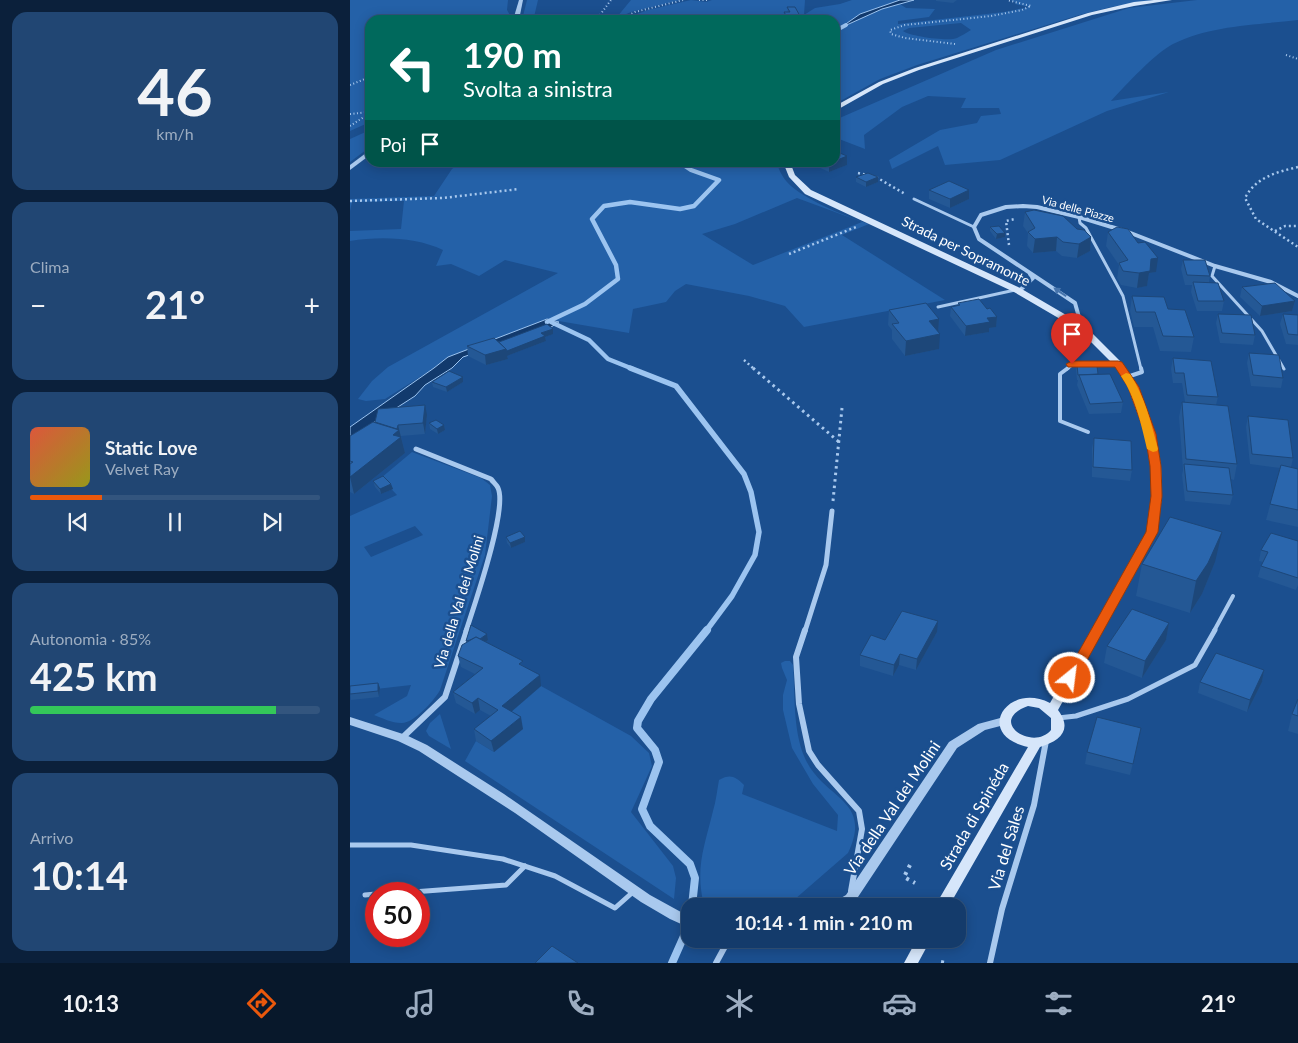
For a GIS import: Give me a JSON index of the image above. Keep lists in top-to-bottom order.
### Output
{
  "streets": {
    "main road": ["Strada per Sopramonte", "Strada di Spinéda"],
    "street": ["Via delle Piazze", "Via della Val dei Molini", "Via del Sàles"]
  },
  "crossings": [
    ["Strada per Sopramonte", "Via della Val dei Molini"],
    ["Strada per Sopramonte", "Strada di Spinéda"],
    ["Strada per Sopramonte", "Via del Sàles"],
    ["Via della Val dei Molini", "Strada di Spinéda"],
    ["Via della Val dei Molini", "Via del Sàles"],
    ["Strada di Spinéda", "Via del Sàles"]
  ],
  "page": {
    "tile": [
      ["46", "km/h"],
      "Clima",
      ["Autonomia · 85%", "425 km"],
      ["Arrivo", "10:14"]
    ],
    "turn": ["190 m", "Svolta a sinistra"],
    "then": "Poi",
    "heat": ["−", "21°", "+"],
    "song": ["Static Love", "Velvet Ray"],
    "limit": "50",
    "trip": "10:14 · 1 min · 210 m",
    "tabs": ["10:13", "21°"]
  }
}
